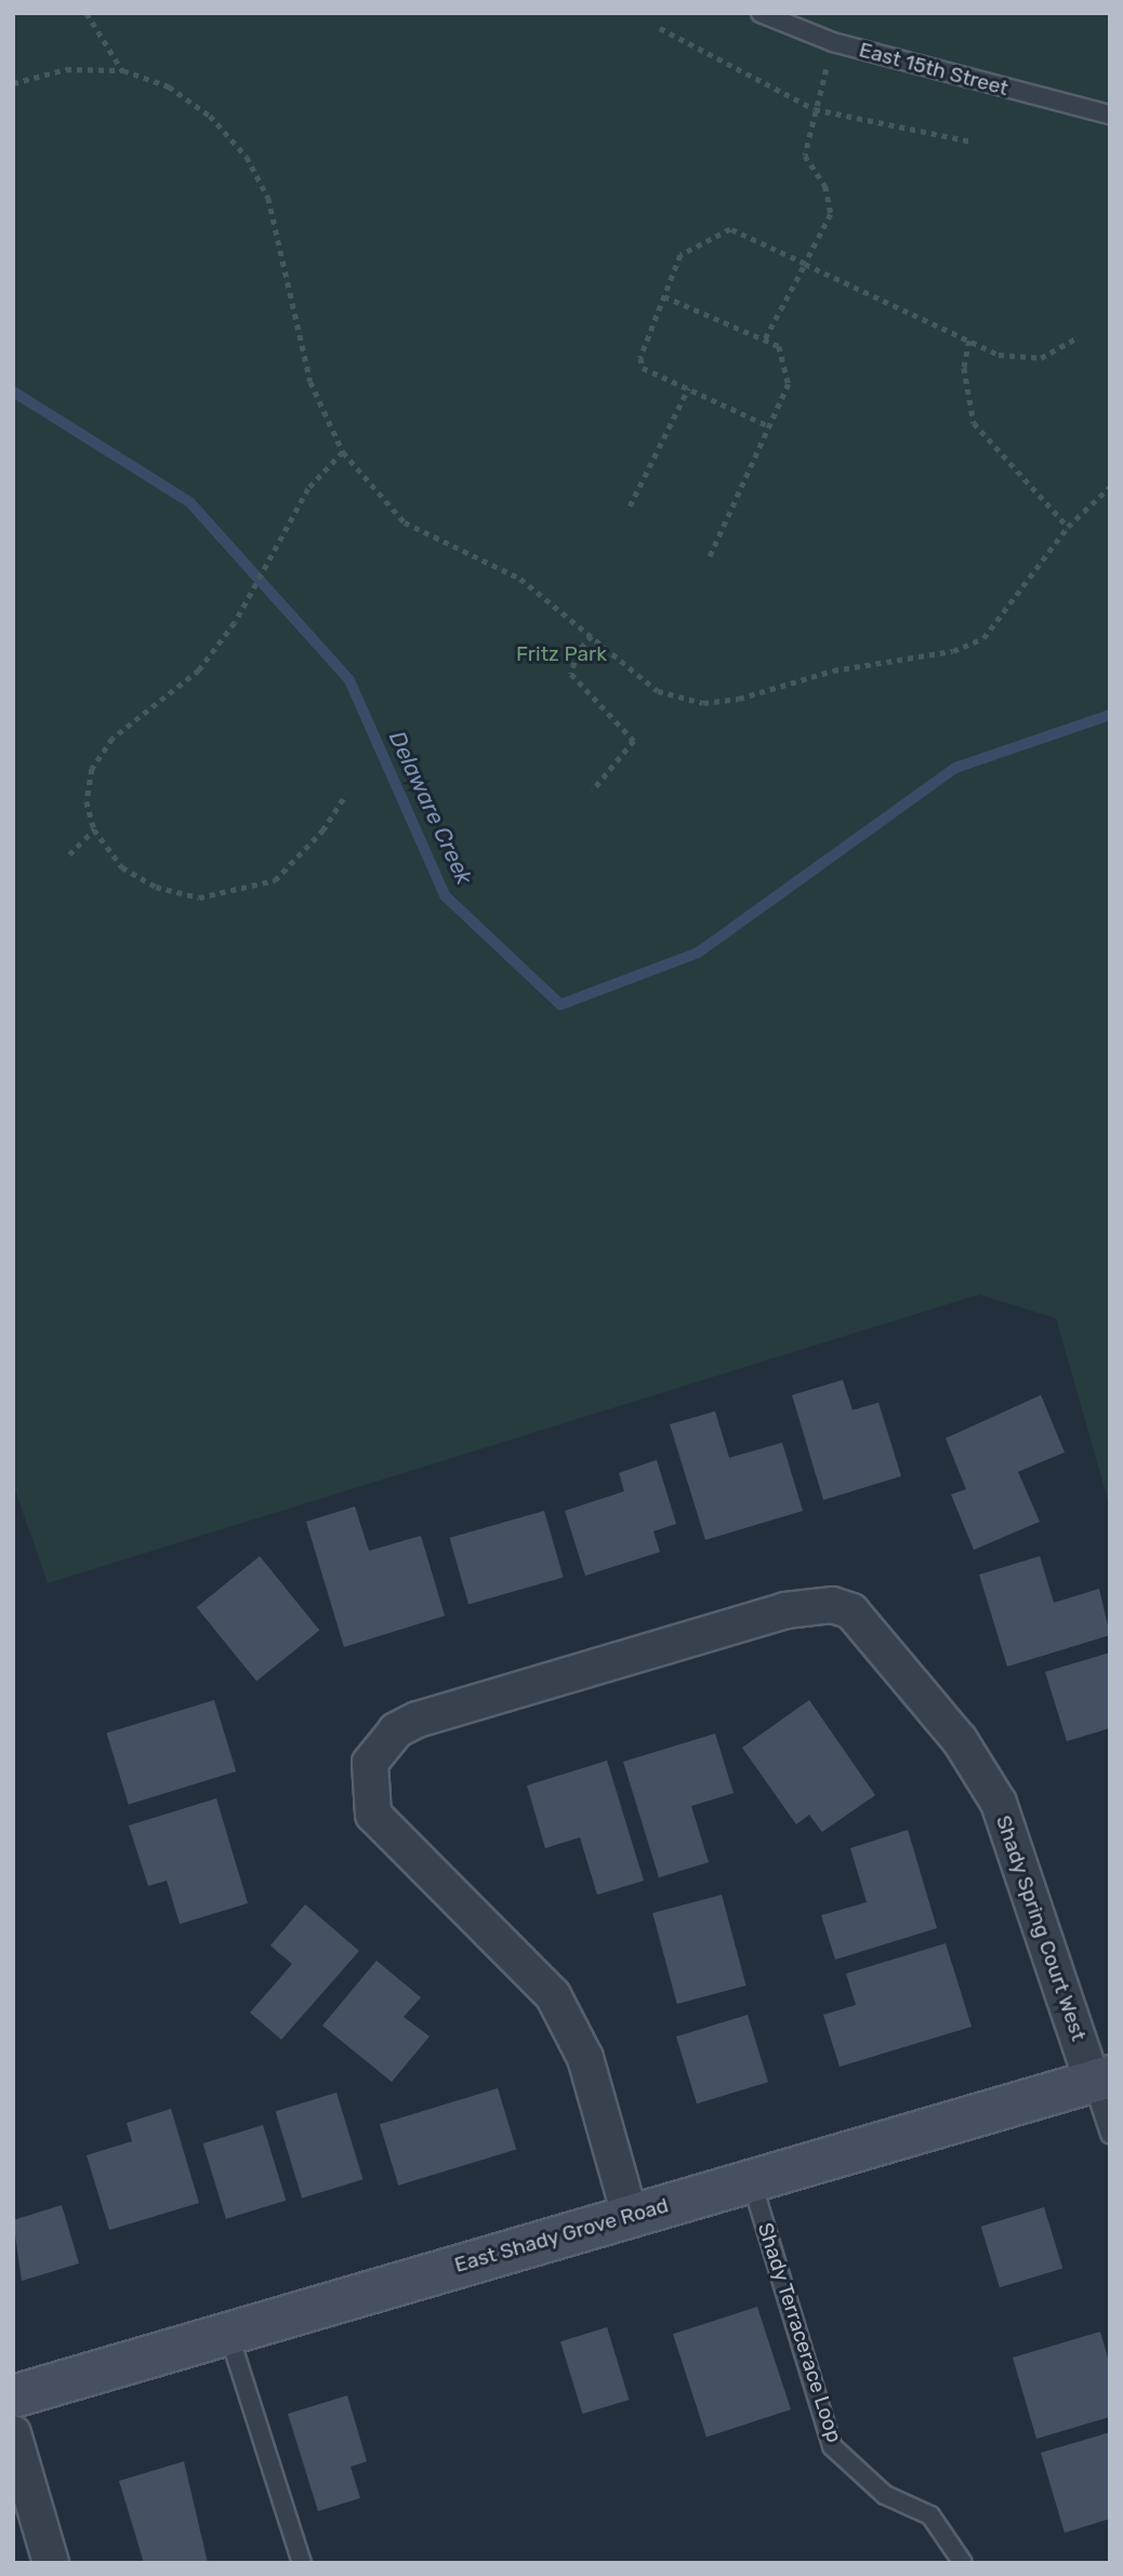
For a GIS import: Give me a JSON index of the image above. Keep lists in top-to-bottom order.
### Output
{
  "streets": {
    "main road": ["East Shady Grove Road"],
    "street": ["Shady Spring Court West"],
    "lane": ["East 15th Street", "Shady Terracerace Loop"]
  },
  "crossings": [
    ["Shady Spring Court West", "East Shady Grove Road"],
    ["East Shady Grove Road", "Shady Terracerace Loop"]
  ],
  "water": ["Delaware Creek"],
  "parks": ["Fritz Park"]
}
